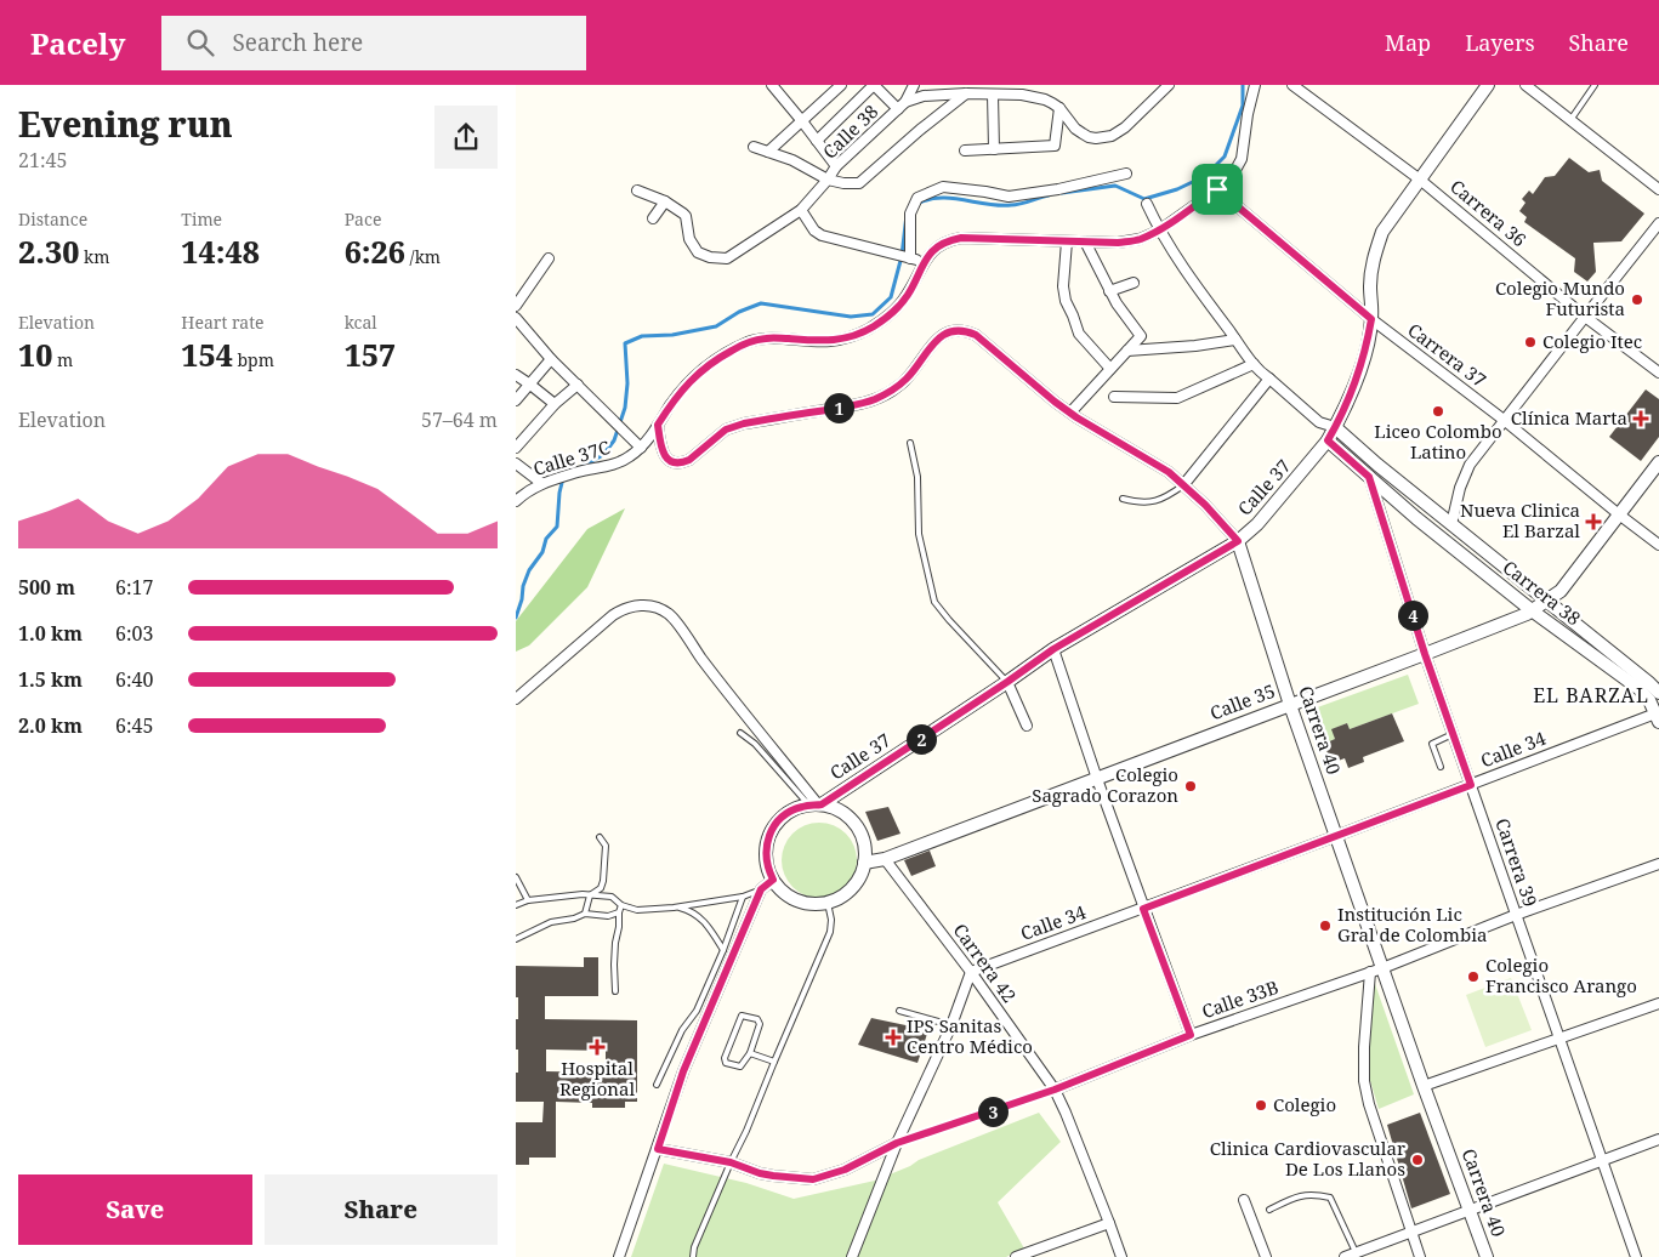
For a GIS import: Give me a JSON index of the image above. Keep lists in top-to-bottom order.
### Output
{
  "streets": {
    "street": [
      "Calle 38",
      "Carrera 36",
      "Carrera 37",
      "Calle 37C",
      "Calle 37",
      "Carrera 38",
      "Calle 35",
      "Carrera 40",
      "Calle 34",
      "Carrera 39",
      "Carrera 42",
      "Calle 33B"
    ]
  },
  "crossings": [
    ["Carrera 36", "Calle 37"],
    ["Carrera 37", "Calle 37C"],
    ["Carrera 37", "Calle 37"],
    ["Carrera 37", "Calle 35"],
    ["Calle 37C", "Carrera 38"],
    ["Calle 37C", "Carrera 40"],
    ["Calle 37", "Carrera 38"],
    ["Calle 37", "Calle 35"],
    ["Calle 37", "Carrera 40"],
    ["Carrera 38", "Calle 35"],
    ["Carrera 38", "Calle 34"],
    ["Carrera 38", "Carrera 39"],
    ["Calle 35", "Carrera 40"],
    ["Calle 35", "Carrera 39"],
    ["Calle 35", "Carrera 42"],
    ["Carrera 40", "Calle 34"],
    ["Carrera 40", "Calle 33B"],
    ["Calle 34", "Carrera 39"],
    ["Calle 34", "Carrera 42"],
    ["Carrera 39", "Calle 33B"],
    ["Carrera 42", "Calle 33B"]
  ],
  "districts": ["EL BARZAL"],
  "places": {
    "other": [
      "Colegio Mundo Futurista",
      "Colegio Itec",
      "Liceo Colombo Latino",
      "Colegio Sagrado Corazon",
      "Institución Lic Gral de Colombia",
      "Colegio Francisco Arango",
      "Colegio",
      "Clinica Cardiovascular De Los Llanos"
    ],
    "health": [
      "Clínica Marta",
      "Nueva Clinica El Barzal",
      "IPS Sanitas Centro Médico",
      "Hospital Regional"
    ]
  },
  "page": {
    "header": "Pacely",
    "search": "Search here",
    "nav": ["Map", "Layers", "Share"],
    "heading": ["Evening run", "21:45"],
    "stats": [
      ["Distance", "2.30 km"],
      ["Time", "14:48"],
      ["Pace", "6:26 /km"],
      ["Elevation", "10 m"],
      ["Heart rate", "154 bpm"],
      ["kcal", "157"]
    ],
    "pins": [
      "1",
      "4",
      "2",
      "3"
    ],
    "chart": ["Elevation", "57–64 m"],
    "list": [
      {
        "name": "500 m",
        "note": "6:17"
      },
      {
        "name": "1.0 km",
        "note": "6:03"
      },
      {
        "name": "1.5 km",
        "note": "6:40"
      },
      {
        "name": "2.0 km",
        "note": "6:45"
      }
    ],
    "buttons": ["Save", "Share"]
  }
}
